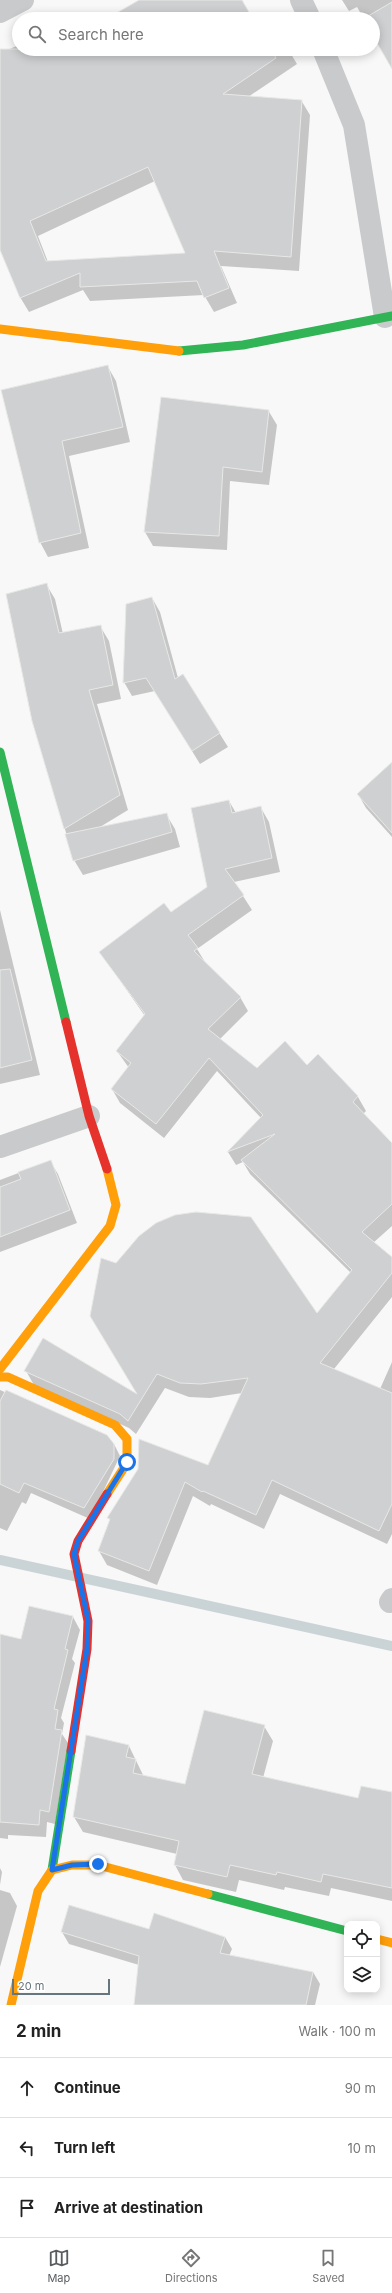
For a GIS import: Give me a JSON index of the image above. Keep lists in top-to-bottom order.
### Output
{
  "scale_bar": "20 m",
  "page": {
    "search": "Search here",
    "scale": "20 m",
    "heading": ["2 min", "Walk · 100 m"],
    "list": [
      ["Continue", "90 m"],
      ["Turn left", "10 m"],
      "Arrive at destination"
    ],
    "nav": ["Map", "Directions", "Saved"]
  }
}
